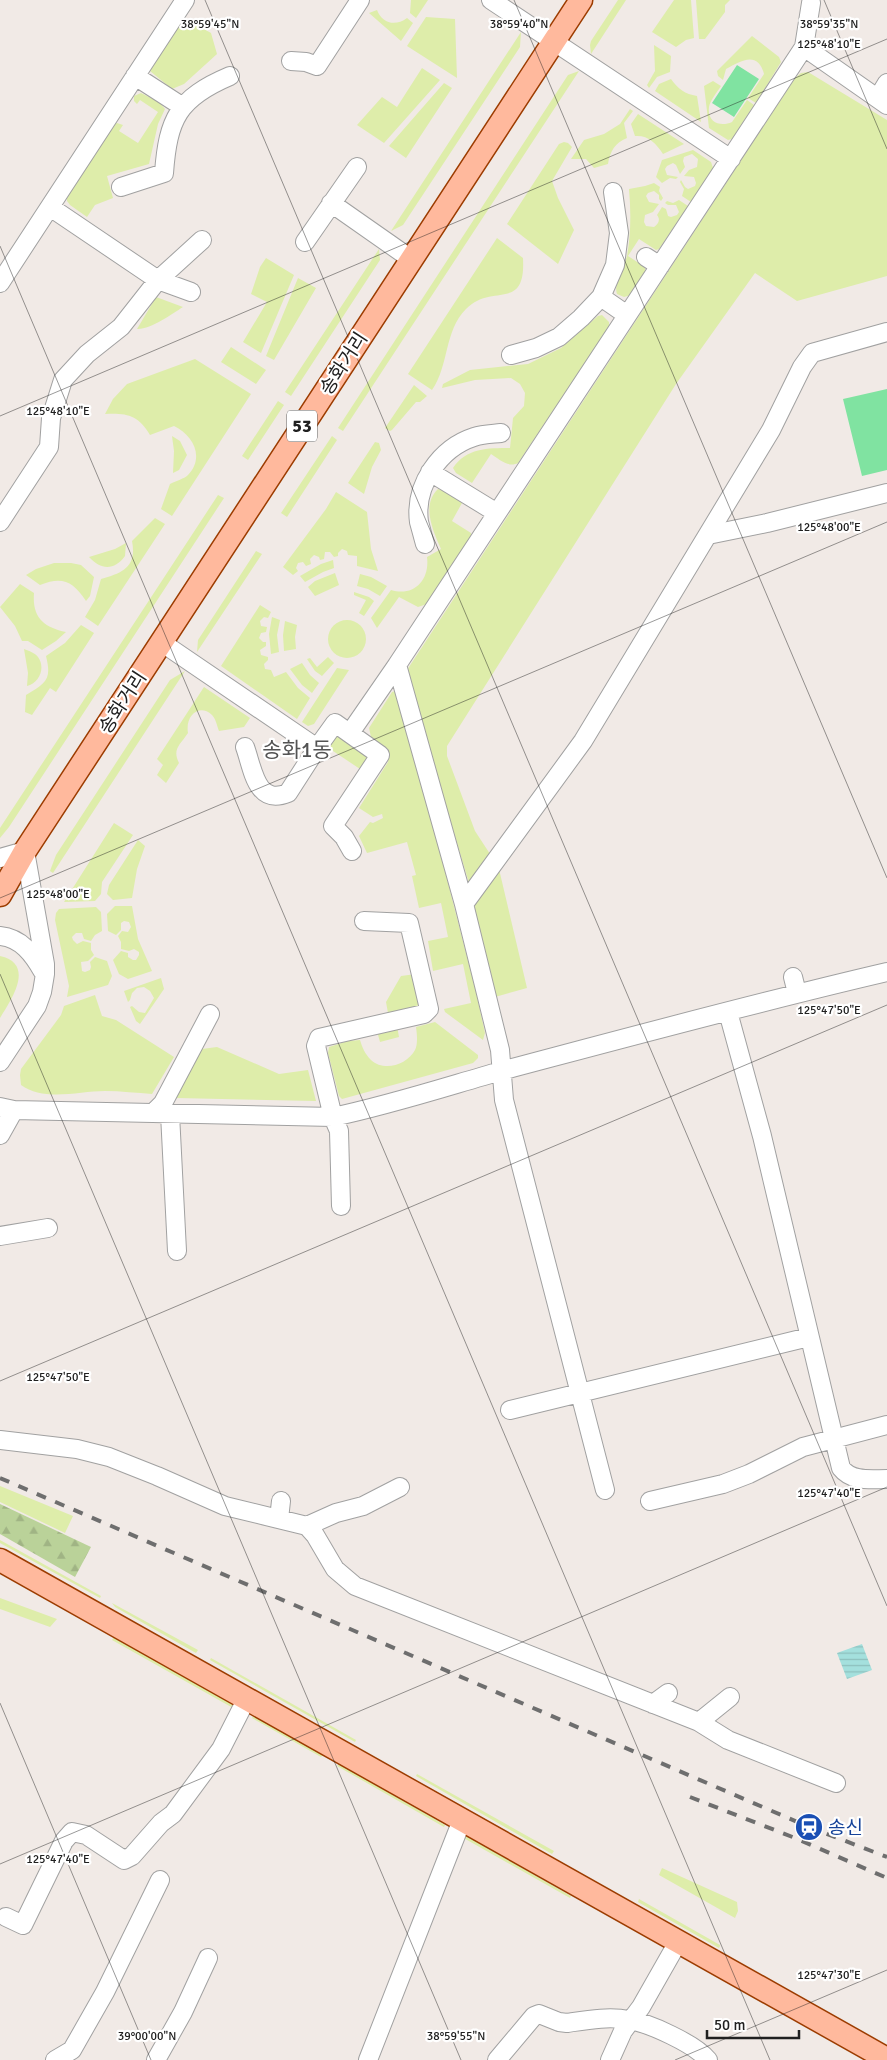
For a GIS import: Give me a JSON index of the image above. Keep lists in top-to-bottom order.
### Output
{
  "streets": {
    "main road": ["송화거리", "53"]
  },
  "districts": ["송화1동"],
  "places": {
    "station": ["송신"]
  },
  "scale_bar": "50 m",
  "coordinates": [
    "38°59'45\"N",
    "38°59'40\"N",
    "38°59'35\"N",
    "125°48'10\"E",
    "125°48'00\"E",
    "125°47'50\"E",
    "125°47'40\"E",
    "125°47'30\"E",
    "39°00'00\"N",
    "38°59'55\"N"
  ]
}
